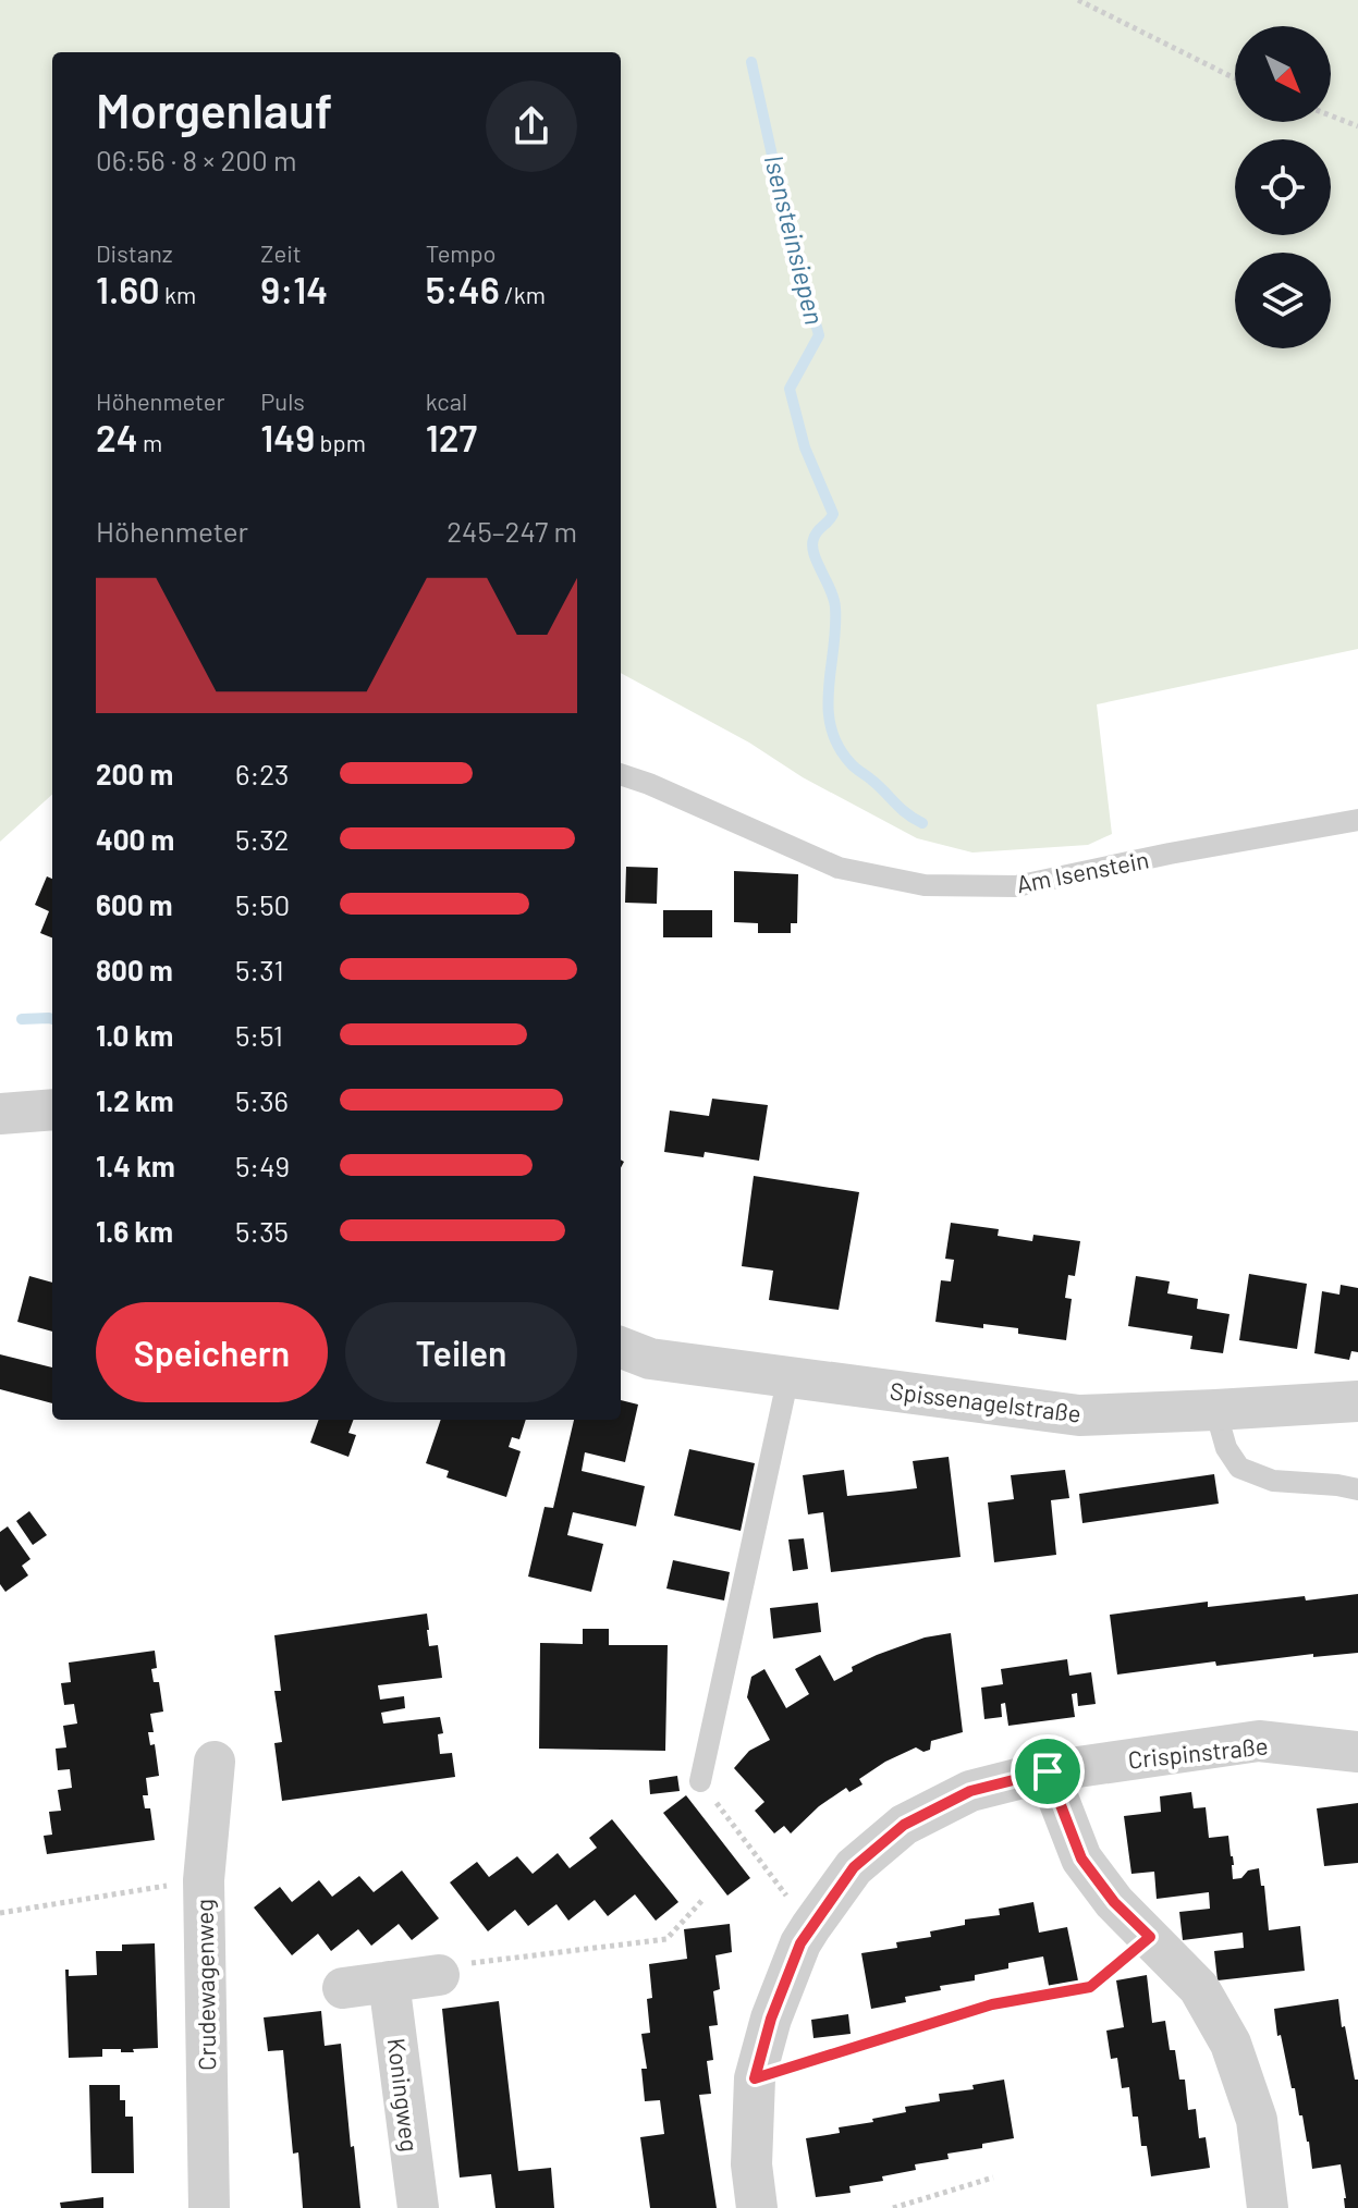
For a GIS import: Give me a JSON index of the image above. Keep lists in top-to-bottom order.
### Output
{
  "streets": {
    "street": [
      "Spissenagelstraße",
      "Crispinstraße",
      "Crudewagenweg",
      "Koningweg"
    ],
    "lane": ["Am Isenstein"]
  },
  "water": ["Isensteinsiepen"],
  "north": "bottom right",
  "page": {
    "heading": ["Morgenlauf", "06:56 · 8 × 200 m"],
    "stats": [
      ["Distanz", "1.60 km"],
      ["Zeit", "9:14"],
      ["Tempo", "5:46 /km"],
      ["Höhenmeter", "24 m"],
      ["Puls", "149 bpm"],
      ["kcal", "127"]
    ],
    "chart": ["Höhenmeter", "245–247 m"],
    "list": [
      {
        "name": "200 m",
        "note": "6:23"
      },
      {
        "name": "400 m",
        "note": "5:32"
      },
      {
        "name": "600 m",
        "note": "5:50"
      },
      {
        "name": "800 m",
        "note": "5:31"
      },
      {
        "name": "1.0 km",
        "note": "5:51"
      },
      {
        "name": "1.2 km",
        "note": "5:36"
      },
      {
        "name": "1.4 km",
        "note": "5:49"
      },
      {
        "name": "1.6 km",
        "note": "5:35"
      }
    ],
    "buttons": ["Speichern", "Teilen"]
  }
}
